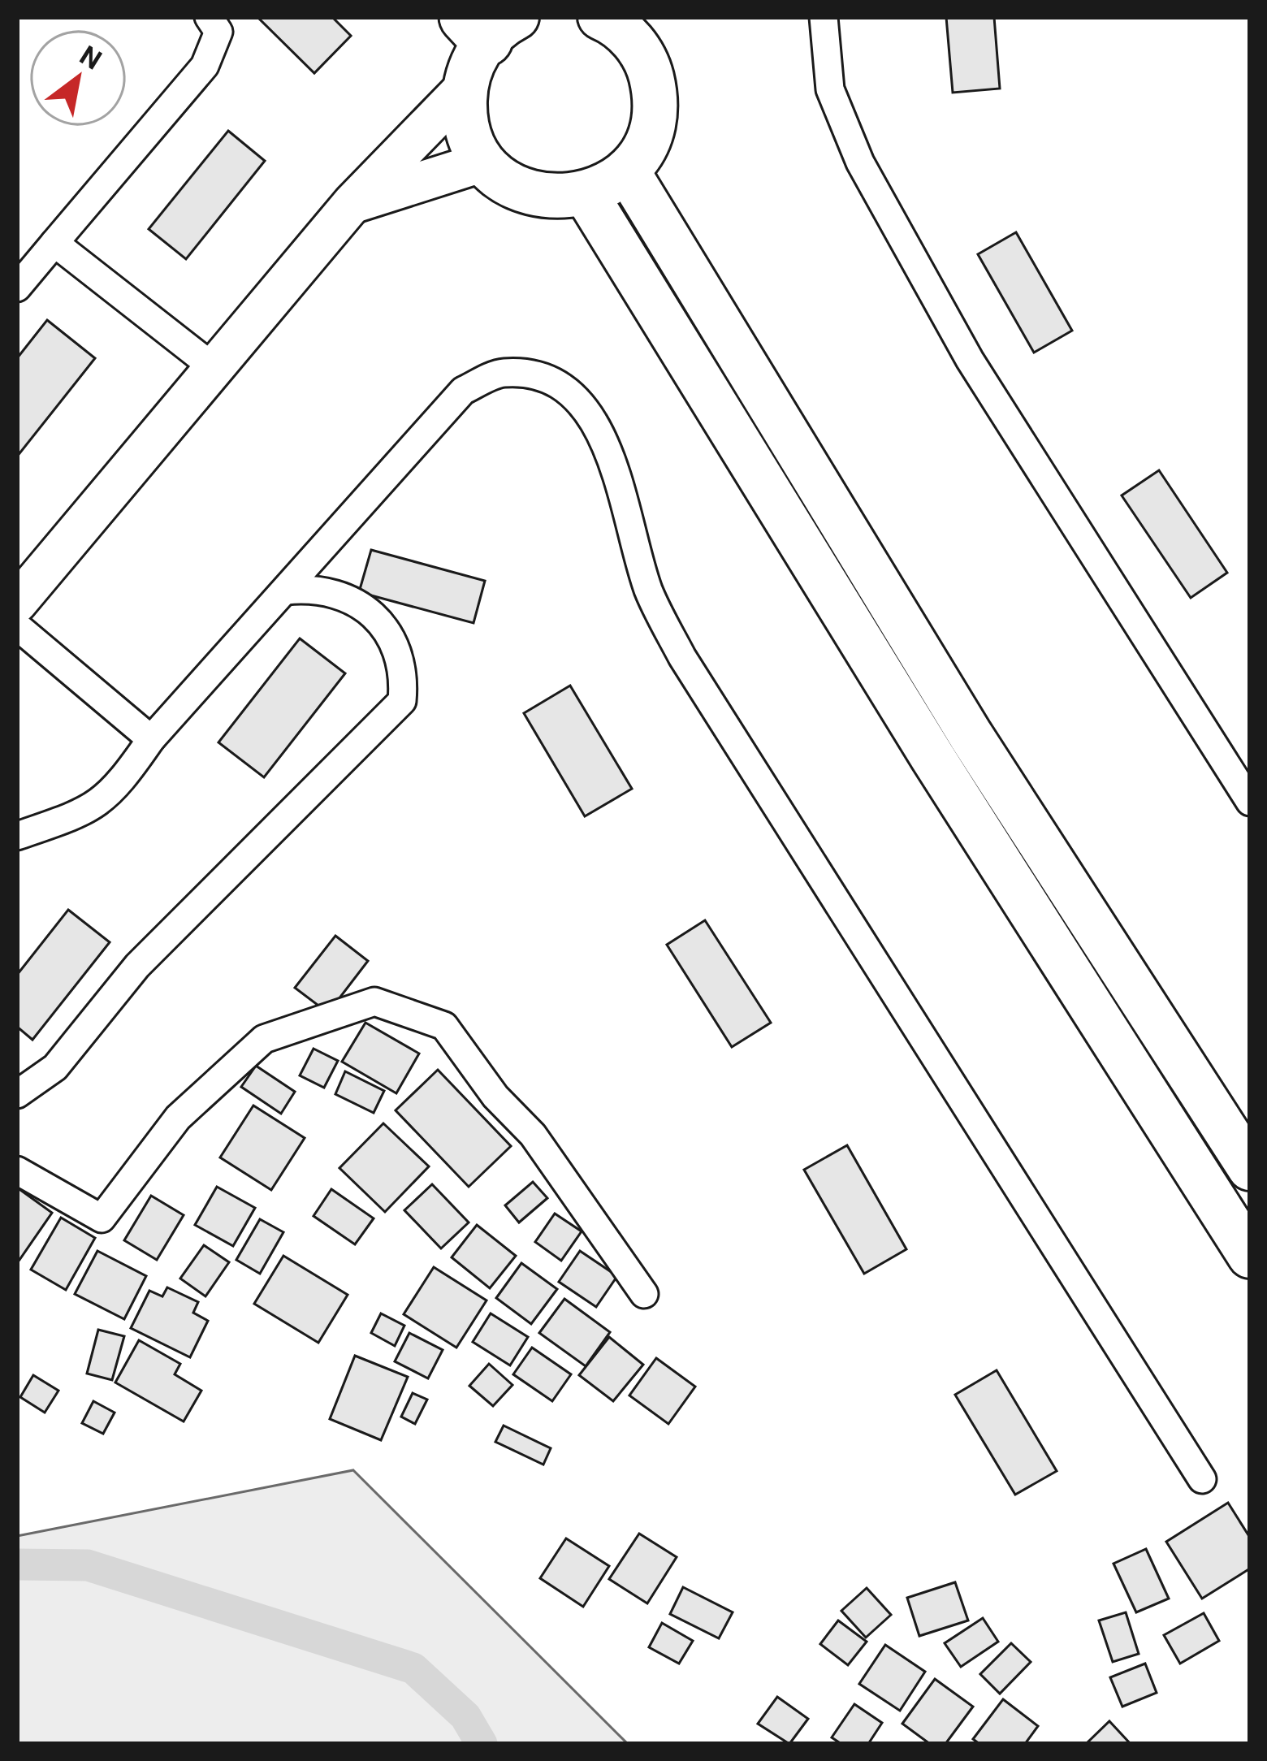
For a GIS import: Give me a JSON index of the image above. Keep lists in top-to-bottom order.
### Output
{
  "north": "top right"
}
